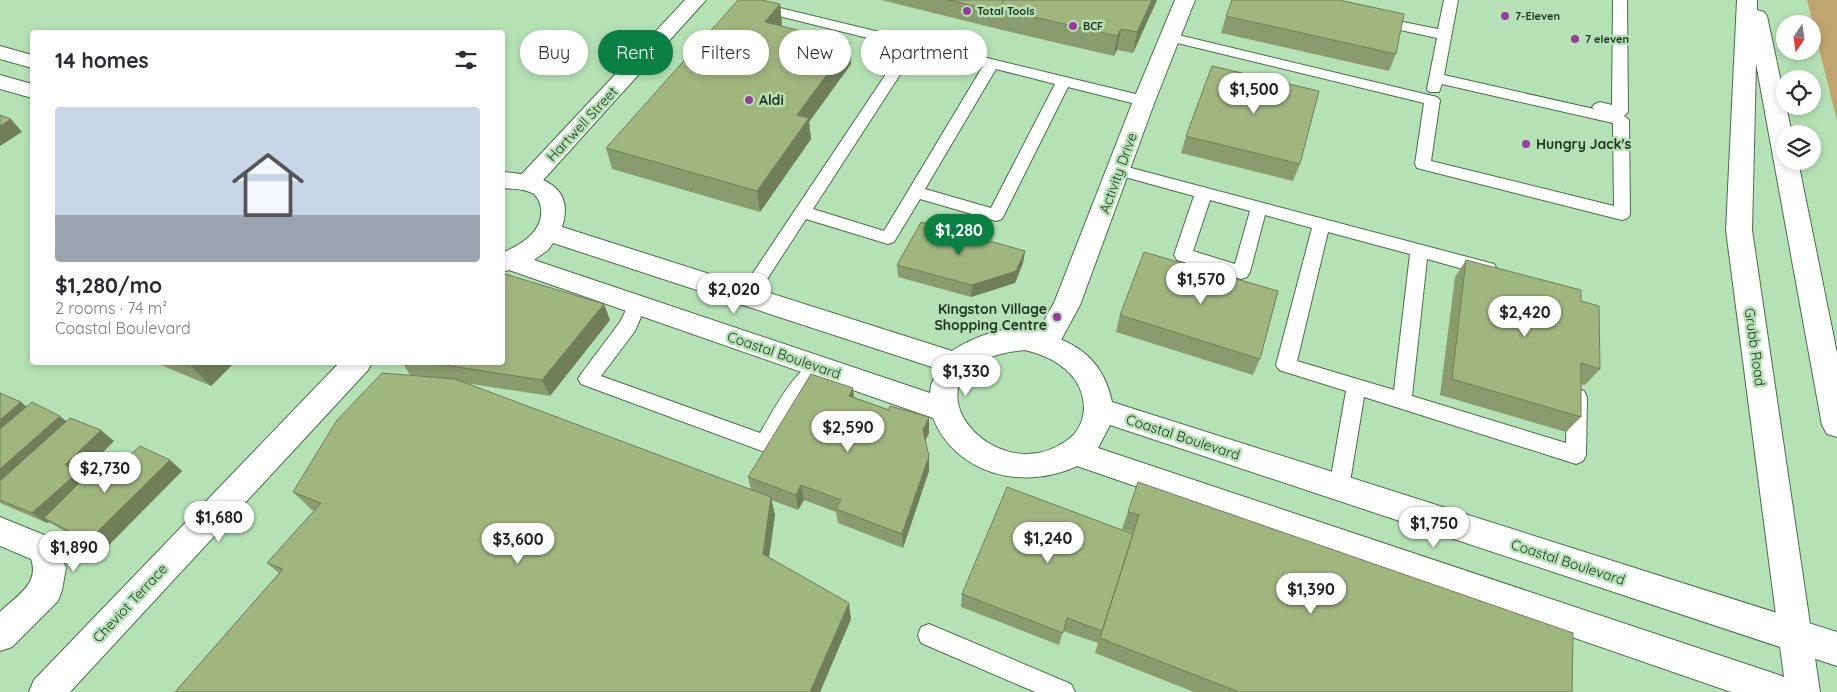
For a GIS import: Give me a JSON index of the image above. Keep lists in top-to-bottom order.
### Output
{
  "streets": {
    "street": [
      "Hartwell Street",
      "Activity Drive",
      "Grubb Road",
      "Coastal Boulevard",
      "Cheviot Terrace"
    ]
  },
  "crossings": [
    ["Activity Drive", "Coastal Boulevard"],
    ["Grubb Road", "Coastal Boulevard"]
  ],
  "places": [
    "Total Tools",
    "7-Eleven",
    "BCF",
    "7 eleven",
    "Aldi",
    "Hungry Jack's",
    "Kingston Village Shopping Centre"
  ],
  "north": "bottom",
  "page": {
    "chip": [
      "Buy",
      "Rent",
      "Filters",
      "New",
      "Apartment"
    ],
    "heading": "14 homes",
    "price": [
      "$1,500",
      "$1,280",
      "$1,570",
      "$2,020",
      "$2,420",
      "$1,330",
      "$2,590",
      "$2,730",
      "$1,680",
      "$1,750",
      "$1,240",
      "$3,600",
      "$1,890",
      "$1,390"
    ],
    "list": [
      {
        "name": "$1,280/mo",
        "note": "2 rooms · 74 m² · Coastal Boulevard"
      }
    ]
  }
}
